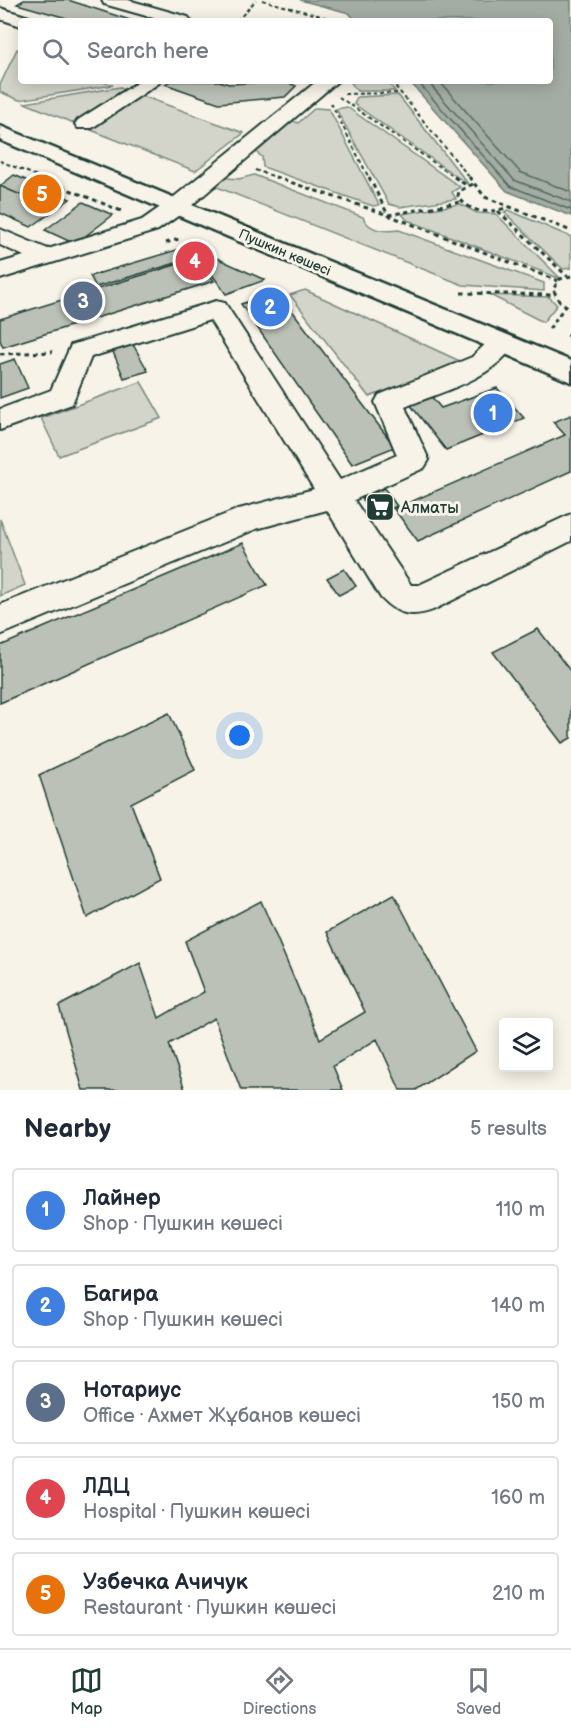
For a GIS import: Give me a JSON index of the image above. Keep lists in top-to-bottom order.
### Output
{
  "streets": {
    "main road": ["Пушкин көшесі"]
  },
  "places": {
    "supermarket": ["Алматы"]
  },
  "page": {
    "search": "Search here",
    "pins": [
      "5",
      "4",
      "3",
      "2",
      "1"
    ],
    "heading": ["Nearby", "5 results"],
    "list": [
      {
        "mark": "1",
        "name": "Лайнер",
        "note": "Shop · Пушкин көшесі",
        "value": "110 m"
      },
      {
        "mark": "2",
        "name": "Багира",
        "note": "Shop · Пушкин көшесі",
        "value": "140 m"
      },
      {
        "mark": "3",
        "name": "Нотариус",
        "note": "Office · Ахмет Жұбанов көшесі",
        "value": "150 m"
      },
      {
        "mark": "4",
        "name": "ЛДЦ",
        "note": "Hospital · Пушкин көшесі",
        "value": "160 m"
      },
      {
        "mark": "5",
        "name": "Узбечка Ачичук",
        "note": "Restaurant · Пушкин көшесі",
        "value": "210 m"
      }
    ],
    "nav": ["Map", "Directions", "Saved"]
  }
}
